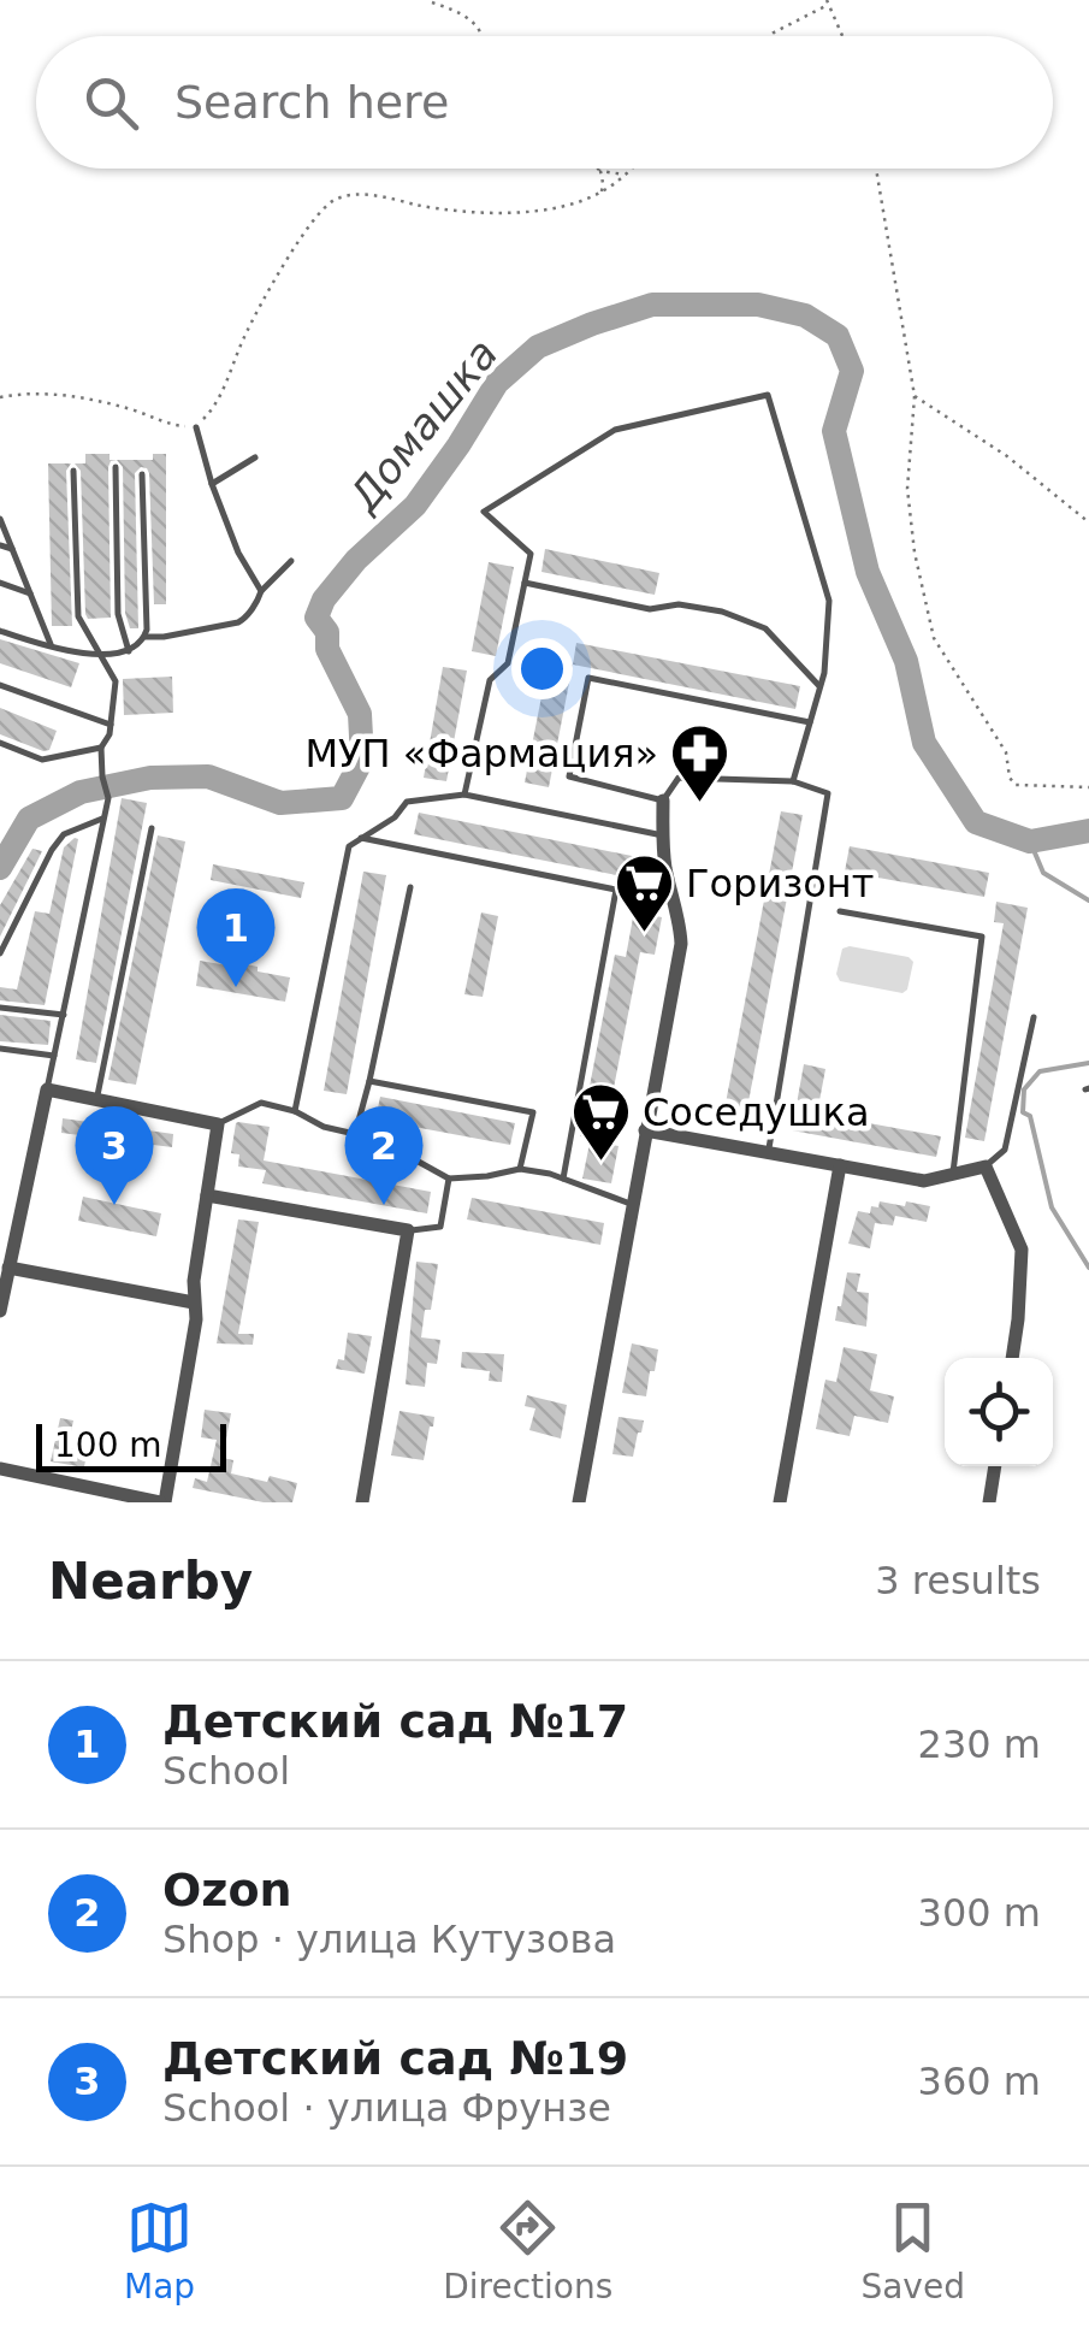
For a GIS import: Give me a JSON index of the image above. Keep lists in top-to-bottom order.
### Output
{
  "water": ["Домашка"],
  "places": {
    "pharmacy": ["МУП «Фармация»"],
    "supermarket": ["Горизонт", "Соседушка"]
  },
  "scale_bar": "100 m",
  "page": {
    "search": "Search here",
    "pins": ["1", "2", "3"],
    "scale": "100 m",
    "heading": ["Nearby", "3 results"],
    "list": [
      {
        "mark": "1",
        "name": "Детский сад №17",
        "note": "School",
        "value": "230 m"
      },
      {
        "mark": "2",
        "name": "Ozon",
        "note": "Shop · улица Кутузова",
        "value": "300 m"
      },
      {
        "mark": "3",
        "name": "Детский сад №19",
        "note": "School · улица Фрунзе",
        "value": "360 m"
      }
    ],
    "nav": ["Map", "Directions", "Saved"]
  }
}
